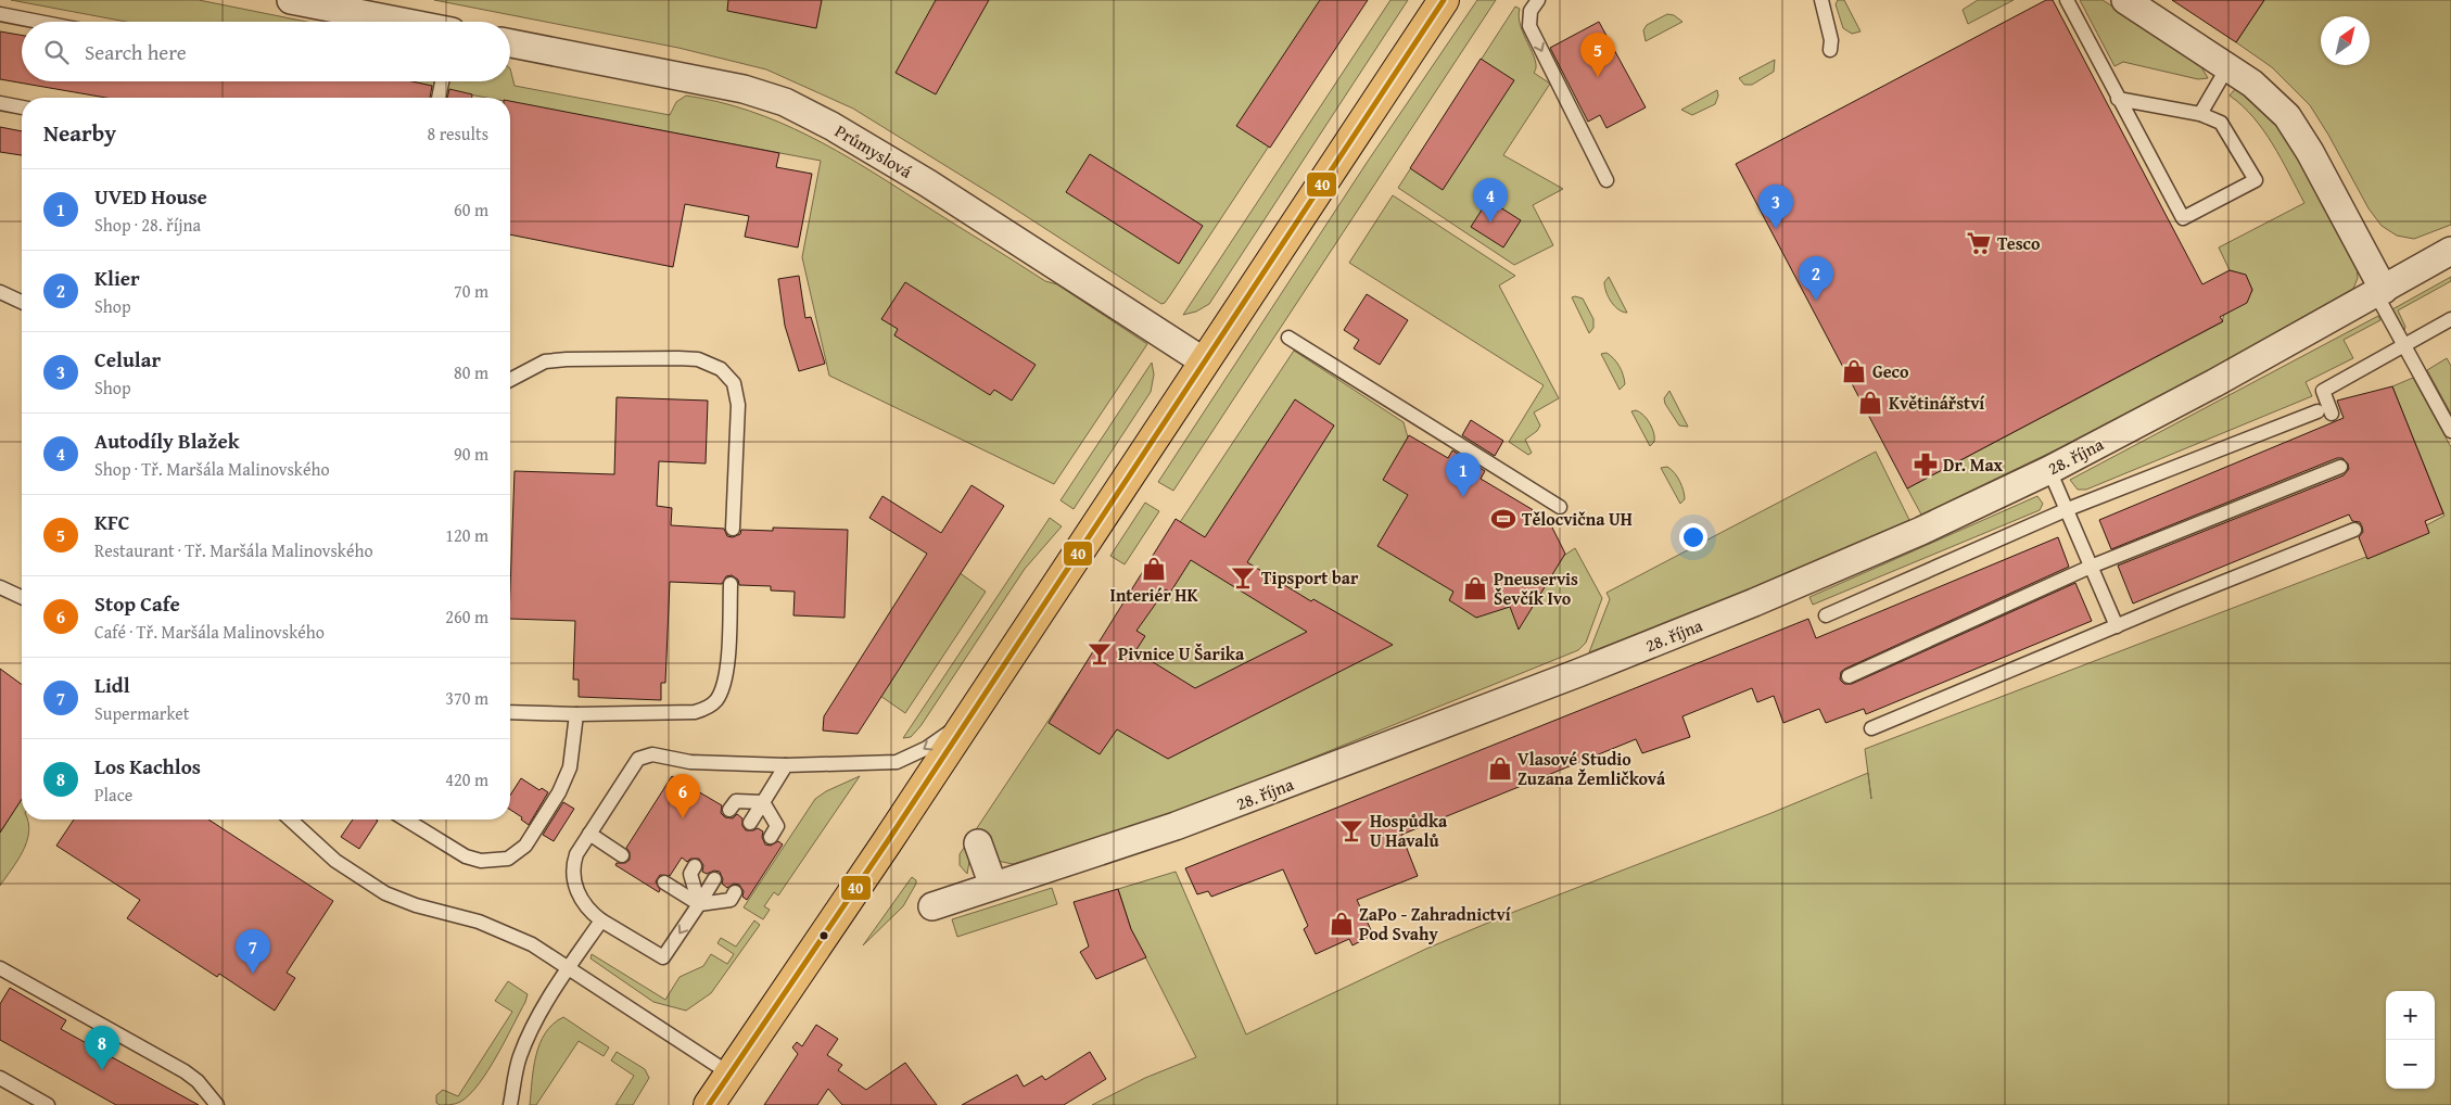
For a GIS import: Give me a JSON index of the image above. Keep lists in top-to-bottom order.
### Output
{
  "streets": {
    "street": ["Průmyslová", "28. října"]
  },
  "places": {
    "supermarket": ["Tesco"],
    "shop": [
      "Geco",
      "Květinářství",
      "Interiér HK",
      "Pneuservis Ševčík Ivo",
      "Vlasové Studio Zuzana Žemličková",
      "ZaPo - Zahradnictví Pod Svahy"
    ],
    "pharmacy": ["Dr. Max"],
    "sports": ["Tělocvična UH"],
    "bar": ["Tipsport bar", "Pivnice U Šarika", "Hospůdka U Havalů"]
  },
  "lines": ["transit line 40"],
  "north": "top right",
  "page": {
    "search": "Search here",
    "pins": [
      "5",
      "4",
      "3",
      "2",
      "1",
      "6",
      "7",
      "8"
    ],
    "heading": ["Nearby", "8 results"],
    "list": [
      {
        "mark": "1",
        "name": "UVED House",
        "note": "Shop · 28. října",
        "value": "60 m"
      },
      {
        "mark": "2",
        "name": "Klier",
        "note": "Shop",
        "value": "70 m"
      },
      {
        "mark": "3",
        "name": "Celular",
        "note": "Shop",
        "value": "80 m"
      },
      {
        "mark": "4",
        "name": "Autodíly Blažek",
        "note": "Shop · Tř. Maršála Malinovského",
        "value": "90 m"
      },
      {
        "mark": "5",
        "name": "KFC",
        "note": "Restaurant · Tř. Maršála Malinovského",
        "value": "120 m"
      },
      {
        "mark": "6",
        "name": "Stop Cafe",
        "note": "Café · Tř. Maršála Malinovského",
        "value": "260 m"
      },
      {
        "mark": "7",
        "name": "Lidl",
        "note": "Supermarket",
        "value": "370 m"
      },
      {
        "mark": "8",
        "name": "Los Kachlos",
        "note": "Place",
        "value": "420 m"
      }
    ],
    "map_buttons": ["+", "−"]
  }
}
